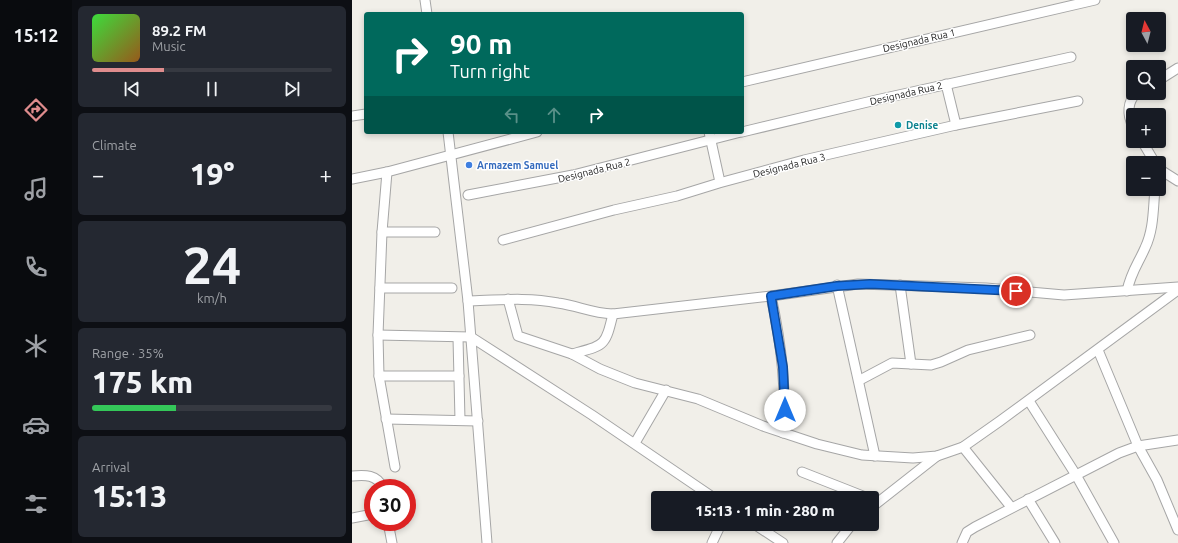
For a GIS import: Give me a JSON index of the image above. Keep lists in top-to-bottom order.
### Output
{
  "streets": {
    "street": ["Designada Rua 1", "Designada Rua 2", "Designada Rua 3"]
  },
  "places": ["Denise", "Armazem Samuel"],
  "north": "top",
  "page": {
    "tabs": "15:12",
    "map_buttons": ["+", "−"],
    "turn": ["90 m", "Turn right"],
    "song": ["89.2 FM", "Music"],
    "tile": [
      "Climate",
      ["24", "km/h"],
      ["Range · 35%", "175 km"],
      ["Arrival", "15:13"]
    ],
    "heat": ["−", "19°", "+"],
    "limit": "30",
    "trip": "15:13 · 1 min · 280 m"
  }
}
